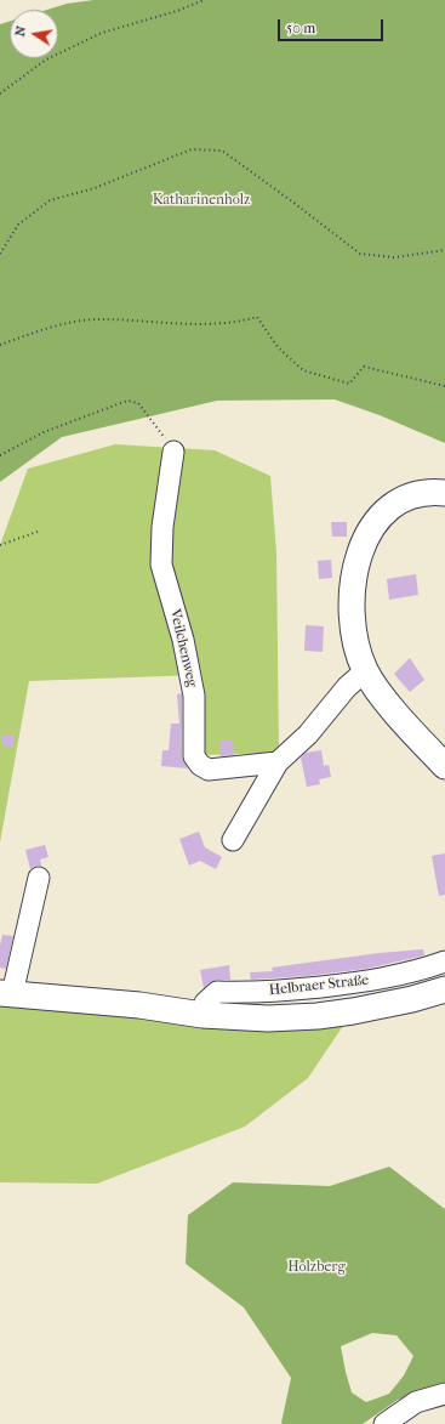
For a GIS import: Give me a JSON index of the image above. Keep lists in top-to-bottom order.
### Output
{
  "streets": {
    "main road": ["Helbraer Straße"],
    "street": ["Veilchenweg"]
  },
  "parks": ["Katharinenholz", "Holzberg"],
  "scale_bar": "50 m",
  "north": "left"
}
